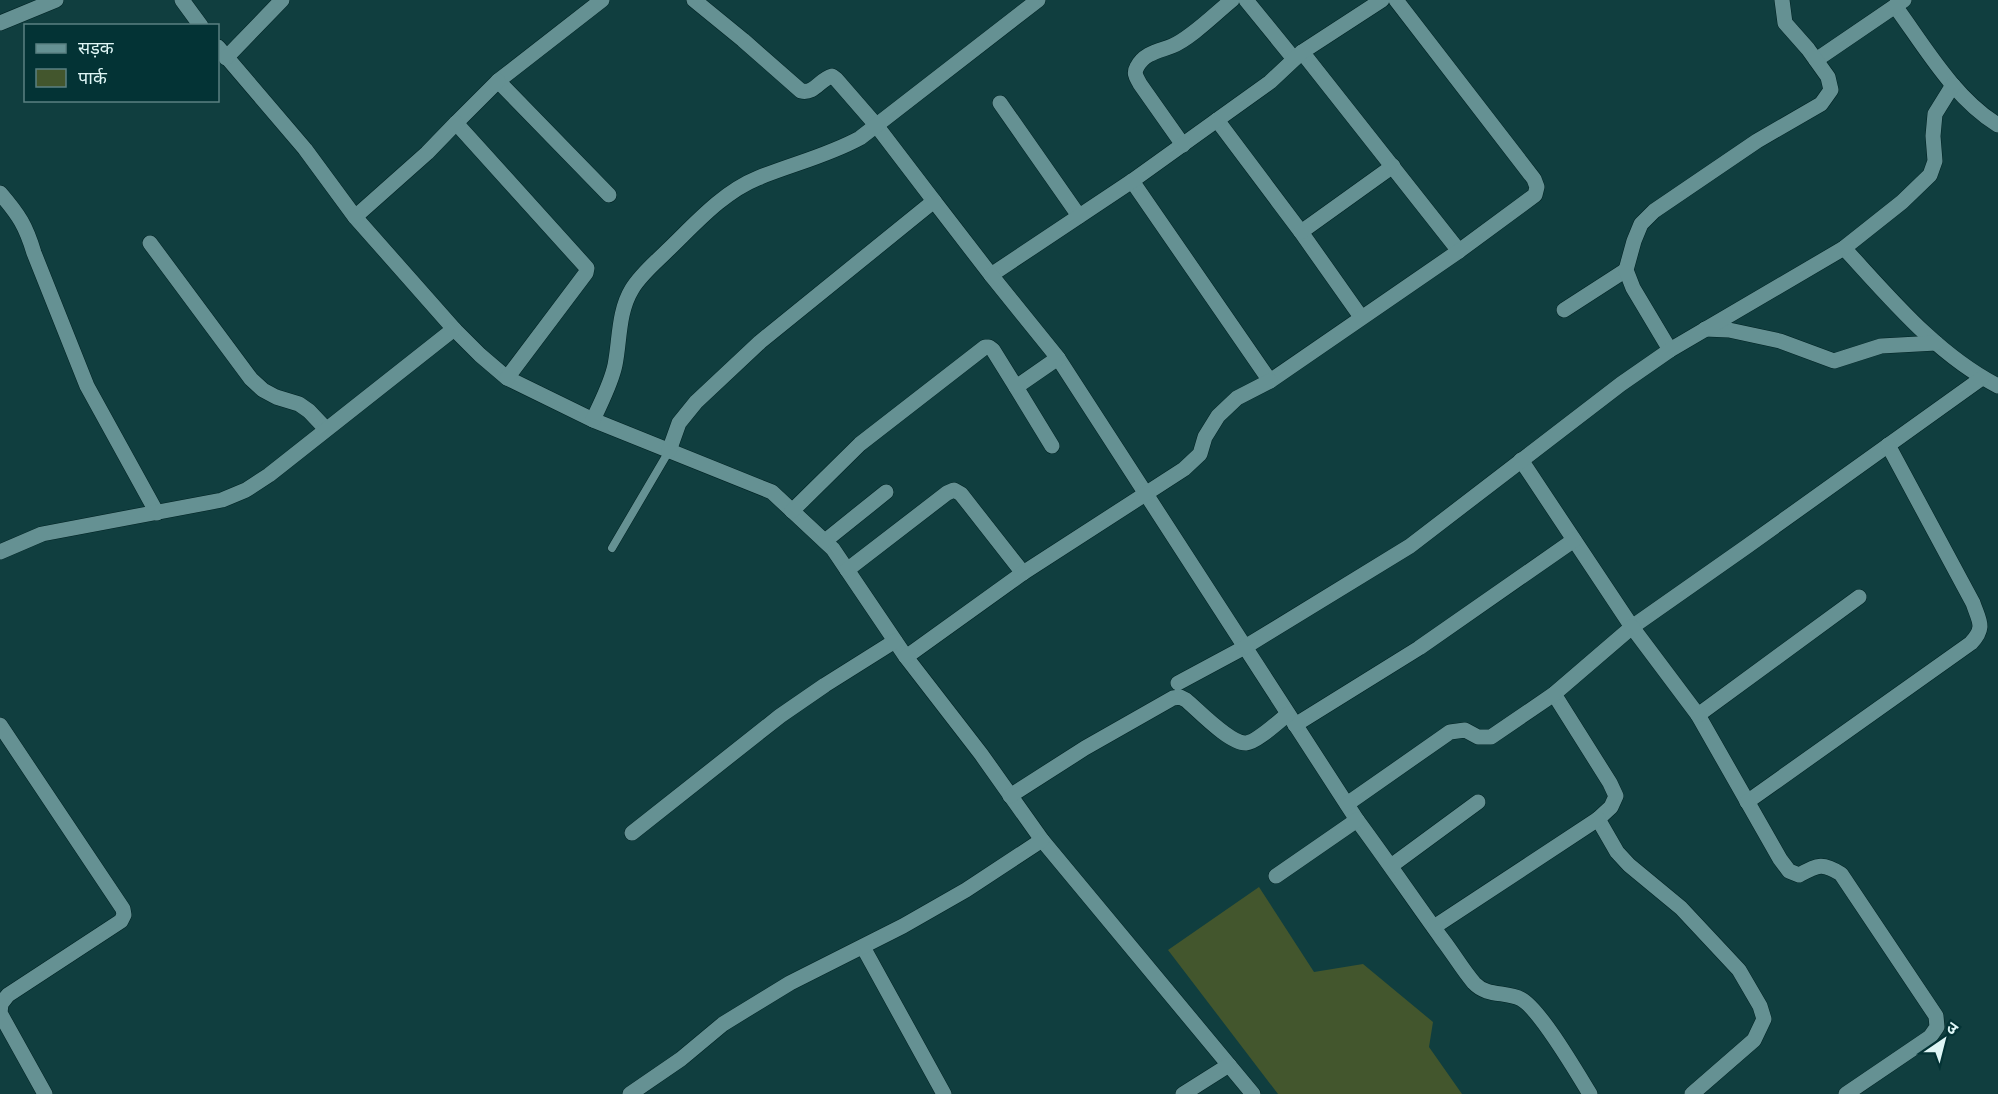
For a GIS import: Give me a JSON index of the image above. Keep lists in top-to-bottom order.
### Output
{
  "legend": ["सड़क", "पार्क"],
  "north": "top right"
}
